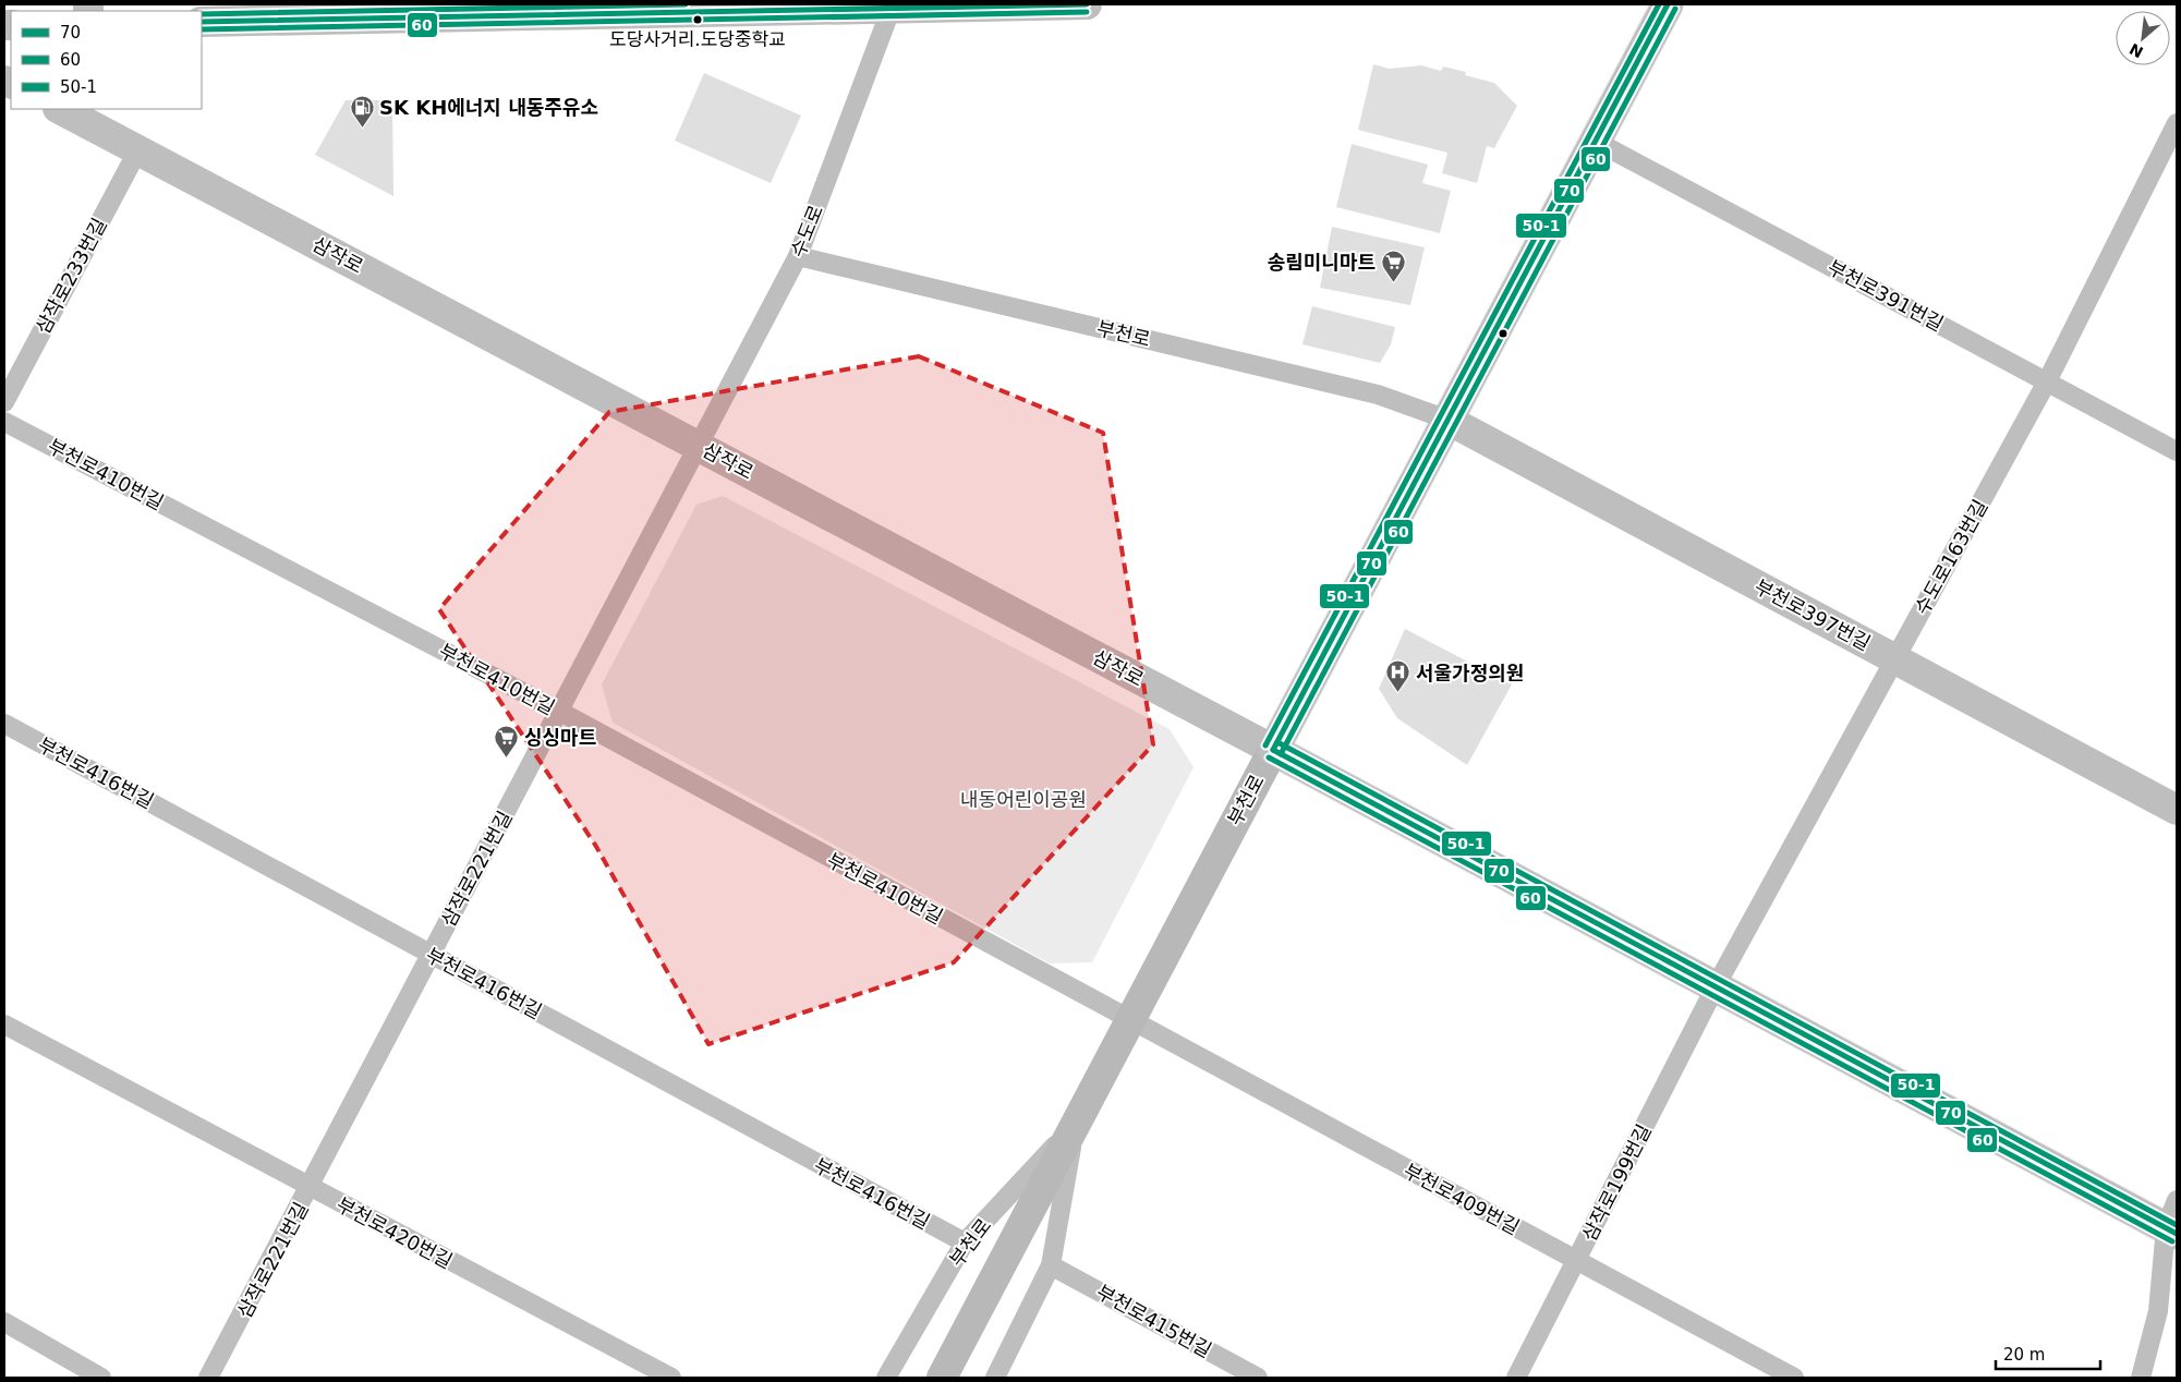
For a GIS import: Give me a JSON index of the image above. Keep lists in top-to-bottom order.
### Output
{
  "streets": {
    "street": ["삼작로", "부천로", "부천로397번길"],
    "lane": [
      "수도로",
      "삼작로233번길",
      "부천로391번길",
      "부천로410번길",
      "수도로163번길",
      "부천로416번길",
      "삼작로221번길",
      "삼작로199번길",
      "부천로409번길",
      "부천로420번길",
      "부천로415번길"
    ]
  },
  "crossings": [
    ["수도로", "삼작로"],
    ["수도로", "부천로"],
    ["수도로", "삼작로221번길"],
    ["삼작로", "삼작로233번길"],
    ["삼작로", "부천로"],
    ["삼작로", "수도로163번길"],
    ["삼작로", "삼작로221번길"],
    ["삼작로", "삼작로199번길"],
    ["부천로391번길", "부천로"],
    ["부천로391번길", "수도로163번길"],
    ["부천로", "부천로410번길"],
    ["부천로", "부천로397번길"],
    ["부천로", "부천로416번길"],
    ["부천로", "부천로409번길"],
    ["부천로", "부천로415번길"],
    ["부천로410번길", "삼작로221번길"],
    ["부천로410번길", "부천로409번길"],
    ["수도로163번길", "부천로397번길"],
    ["수도로163번길", "삼작로199번길"],
    ["부천로416번길", "삼작로221번길"],
    ["삼작로221번길", "부천로420번길"],
    ["삼작로199번길", "부천로409번길"]
  ],
  "parks": ["내동어린이공원"],
  "places": {
    "other": ["도당사거리.도당중학교"],
    "fuel station": ["SK KH에너지 내동주유소"],
    "supermarket": ["송림미니마트", "싱싱마트"],
    "hospital": ["서울가정의원"]
  },
  "lines": ["transit line 70", "transit line 50-1", "transit line 60"],
  "legend": ["70", "60", "50-1"],
  "scale_bar": "20 m",
  "north": "bottom left"
}
